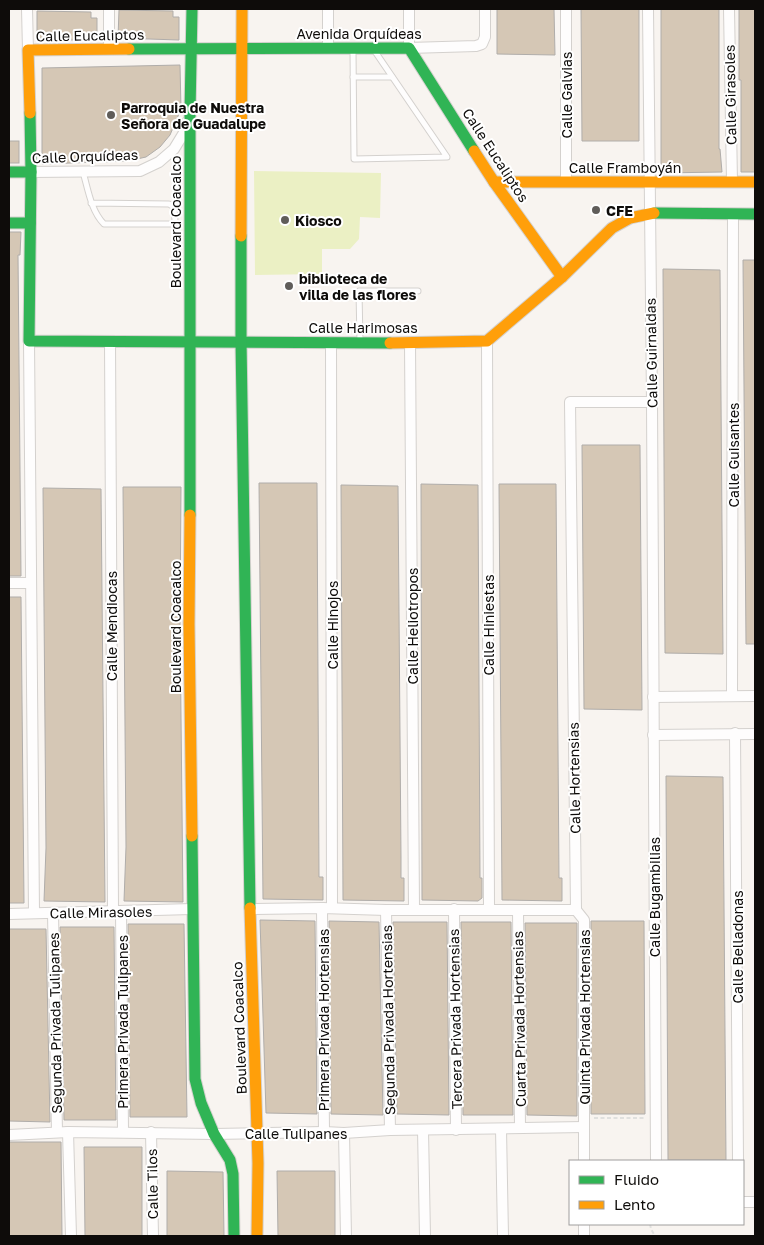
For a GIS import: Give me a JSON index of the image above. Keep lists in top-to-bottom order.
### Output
{
  "streets": {
    "main road": [
      "Avenida Orquídeas",
      "Calle Eucaliptos",
      "Calle Orquídeas",
      "Calle Framboyán",
      "Boulevard Coacalco",
      "Calle Harimosas"
    ],
    "street": [
      "Calle Galvias",
      "Calle Girasoles",
      "Calle Guirnaldas",
      "Calle Guisantes",
      "Calle Hinojos",
      "Calle Hiniestas",
      "Calle Mendiocas",
      "Calle Heliotropos",
      "Calle Hortensias",
      "Calle Bugambilias",
      "Calle Mirasoles",
      "Calle Belladonas",
      "Quinta Privada Hortensias",
      "Tercera Privada Hortensias",
      "Cuarta Privada Hortensias",
      "Primera Privada Hortensias",
      "Segunda Privada Hortensias",
      "Primera Privada Tulipanes",
      "Segunda Privada Tulipanes",
      "Calle Tulipanes",
      "Calle Tilos"
    ]
  },
  "crossings": [
    ["Avenida Orquídeas", "Calle Eucaliptos"],
    ["Avenida Orquídeas", "Boulevard Coacalco"],
    ["Calle Eucaliptos", "Calle Framboyán"],
    ["Calle Eucaliptos", "Boulevard Coacalco"],
    ["Calle Galvias", "Calle Framboyán"],
    ["Calle Girasoles", "Calle Framboyán"],
    ["Calle Orquídeas", "Boulevard Coacalco"],
    ["Calle Framboyán", "Calle Guirnaldas"],
    ["Boulevard Coacalco", "Calle Harimosas"],
    ["Boulevard Coacalco", "Calle Mirasoles"],
    ["Boulevard Coacalco", "Calle Tulipanes"],
    ["Calle Harimosas", "Calle Hinojos"],
    ["Calle Harimosas", "Calle Hiniestas"],
    ["Calle Harimosas", "Calle Mendiocas"],
    ["Calle Harimosas", "Calle Heliotropos"],
    ["Calle Guirnaldas", "Calle Hortensias"],
    ["Calle Guirnaldas", "Calle Bugambilias"],
    ["Calle Hinojos", "Primera Privada Hortensias"],
    ["Calle Mendiocas", "Calle Mirasoles"],
    ["Calle Mendiocas", "Primera Privada Tulipanes"],
    ["Calle Hortensias", "Quinta Privada Hortensias"],
    ["Calle Mirasoles", "Primera Privada Tulipanes"],
    ["Calle Mirasoles", "Segunda Privada Tulipanes"],
    ["Quinta Privada Hortensias", "Calle Tulipanes"],
    ["Tercera Privada Hortensias", "Calle Tulipanes"],
    ["Cuarta Privada Hortensias", "Calle Tulipanes"],
    ["Primera Privada Hortensias", "Calle Tulipanes"],
    ["Segunda Privada Hortensias", "Calle Tulipanes"],
    ["Primera Privada Tulipanes", "Calle Tulipanes"],
    ["Segunda Privada Tulipanes", "Calle Tulipanes"],
    ["Calle Tulipanes", "Calle Tilos"]
  ],
  "places": [
    "Parroquia de Nuestra Señora de Guadalupe",
    "CFE",
    "Kiosco",
    "biblioteca de villa de las flores"
  ],
  "legend": ["Fluido", "Lento"]
}
